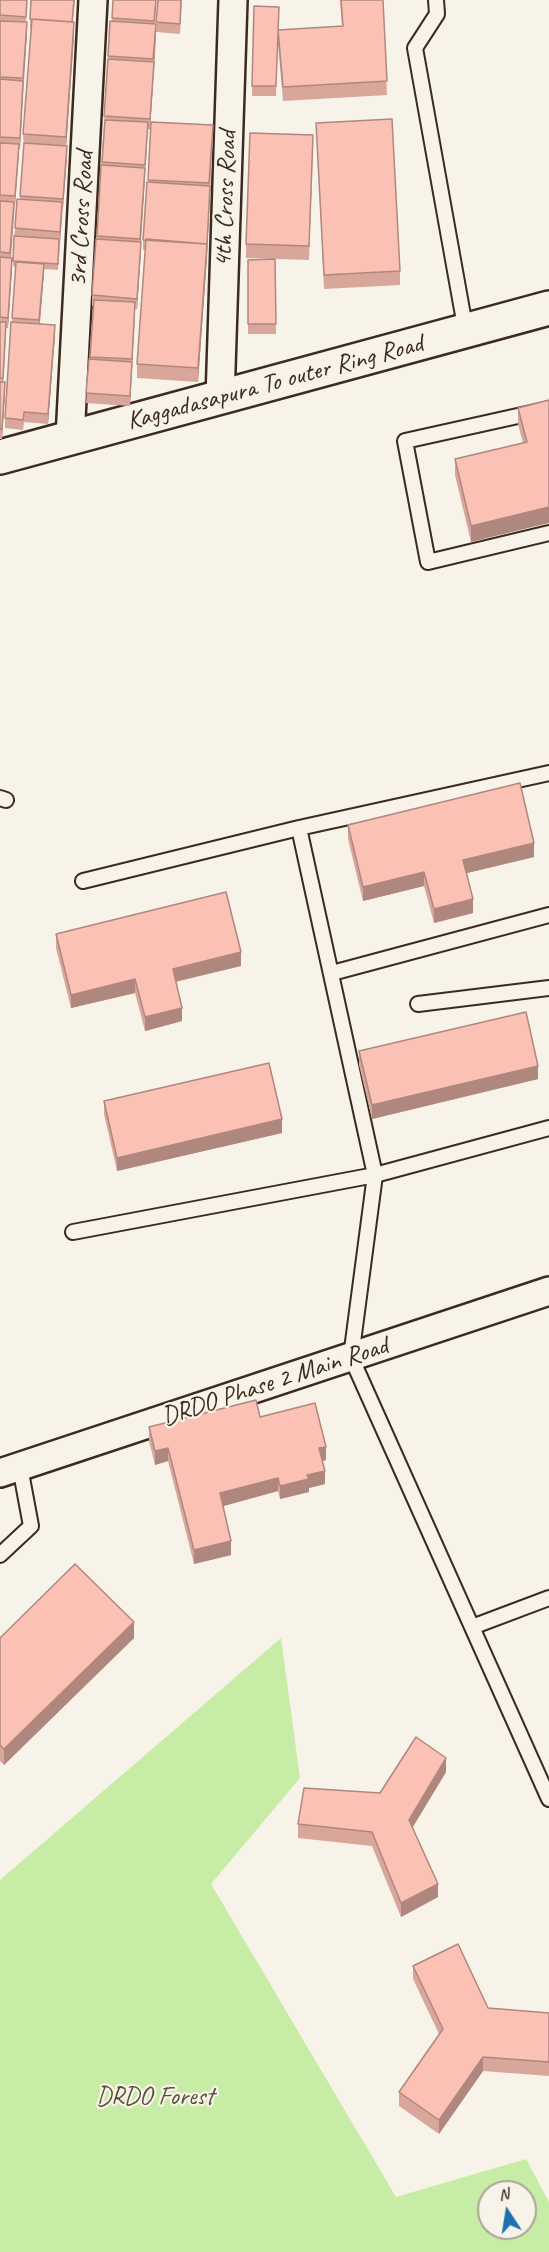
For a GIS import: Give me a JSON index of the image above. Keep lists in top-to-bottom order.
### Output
{
  "streets": {
    "street": [
      "4th Cross Road",
      "3rd Cross Road",
      "Kaggadasapura To outer Ring Road",
      "DRDO Phase 2 Main Road"
    ]
  },
  "crossings": [
    ["4th Cross Road", "Kaggadasapura To outer Ring Road"],
    ["3rd Cross Road", "Kaggadasapura To outer Ring Road"]
  ],
  "parks": ["DRDO Forest"],
  "north": "top"
}
